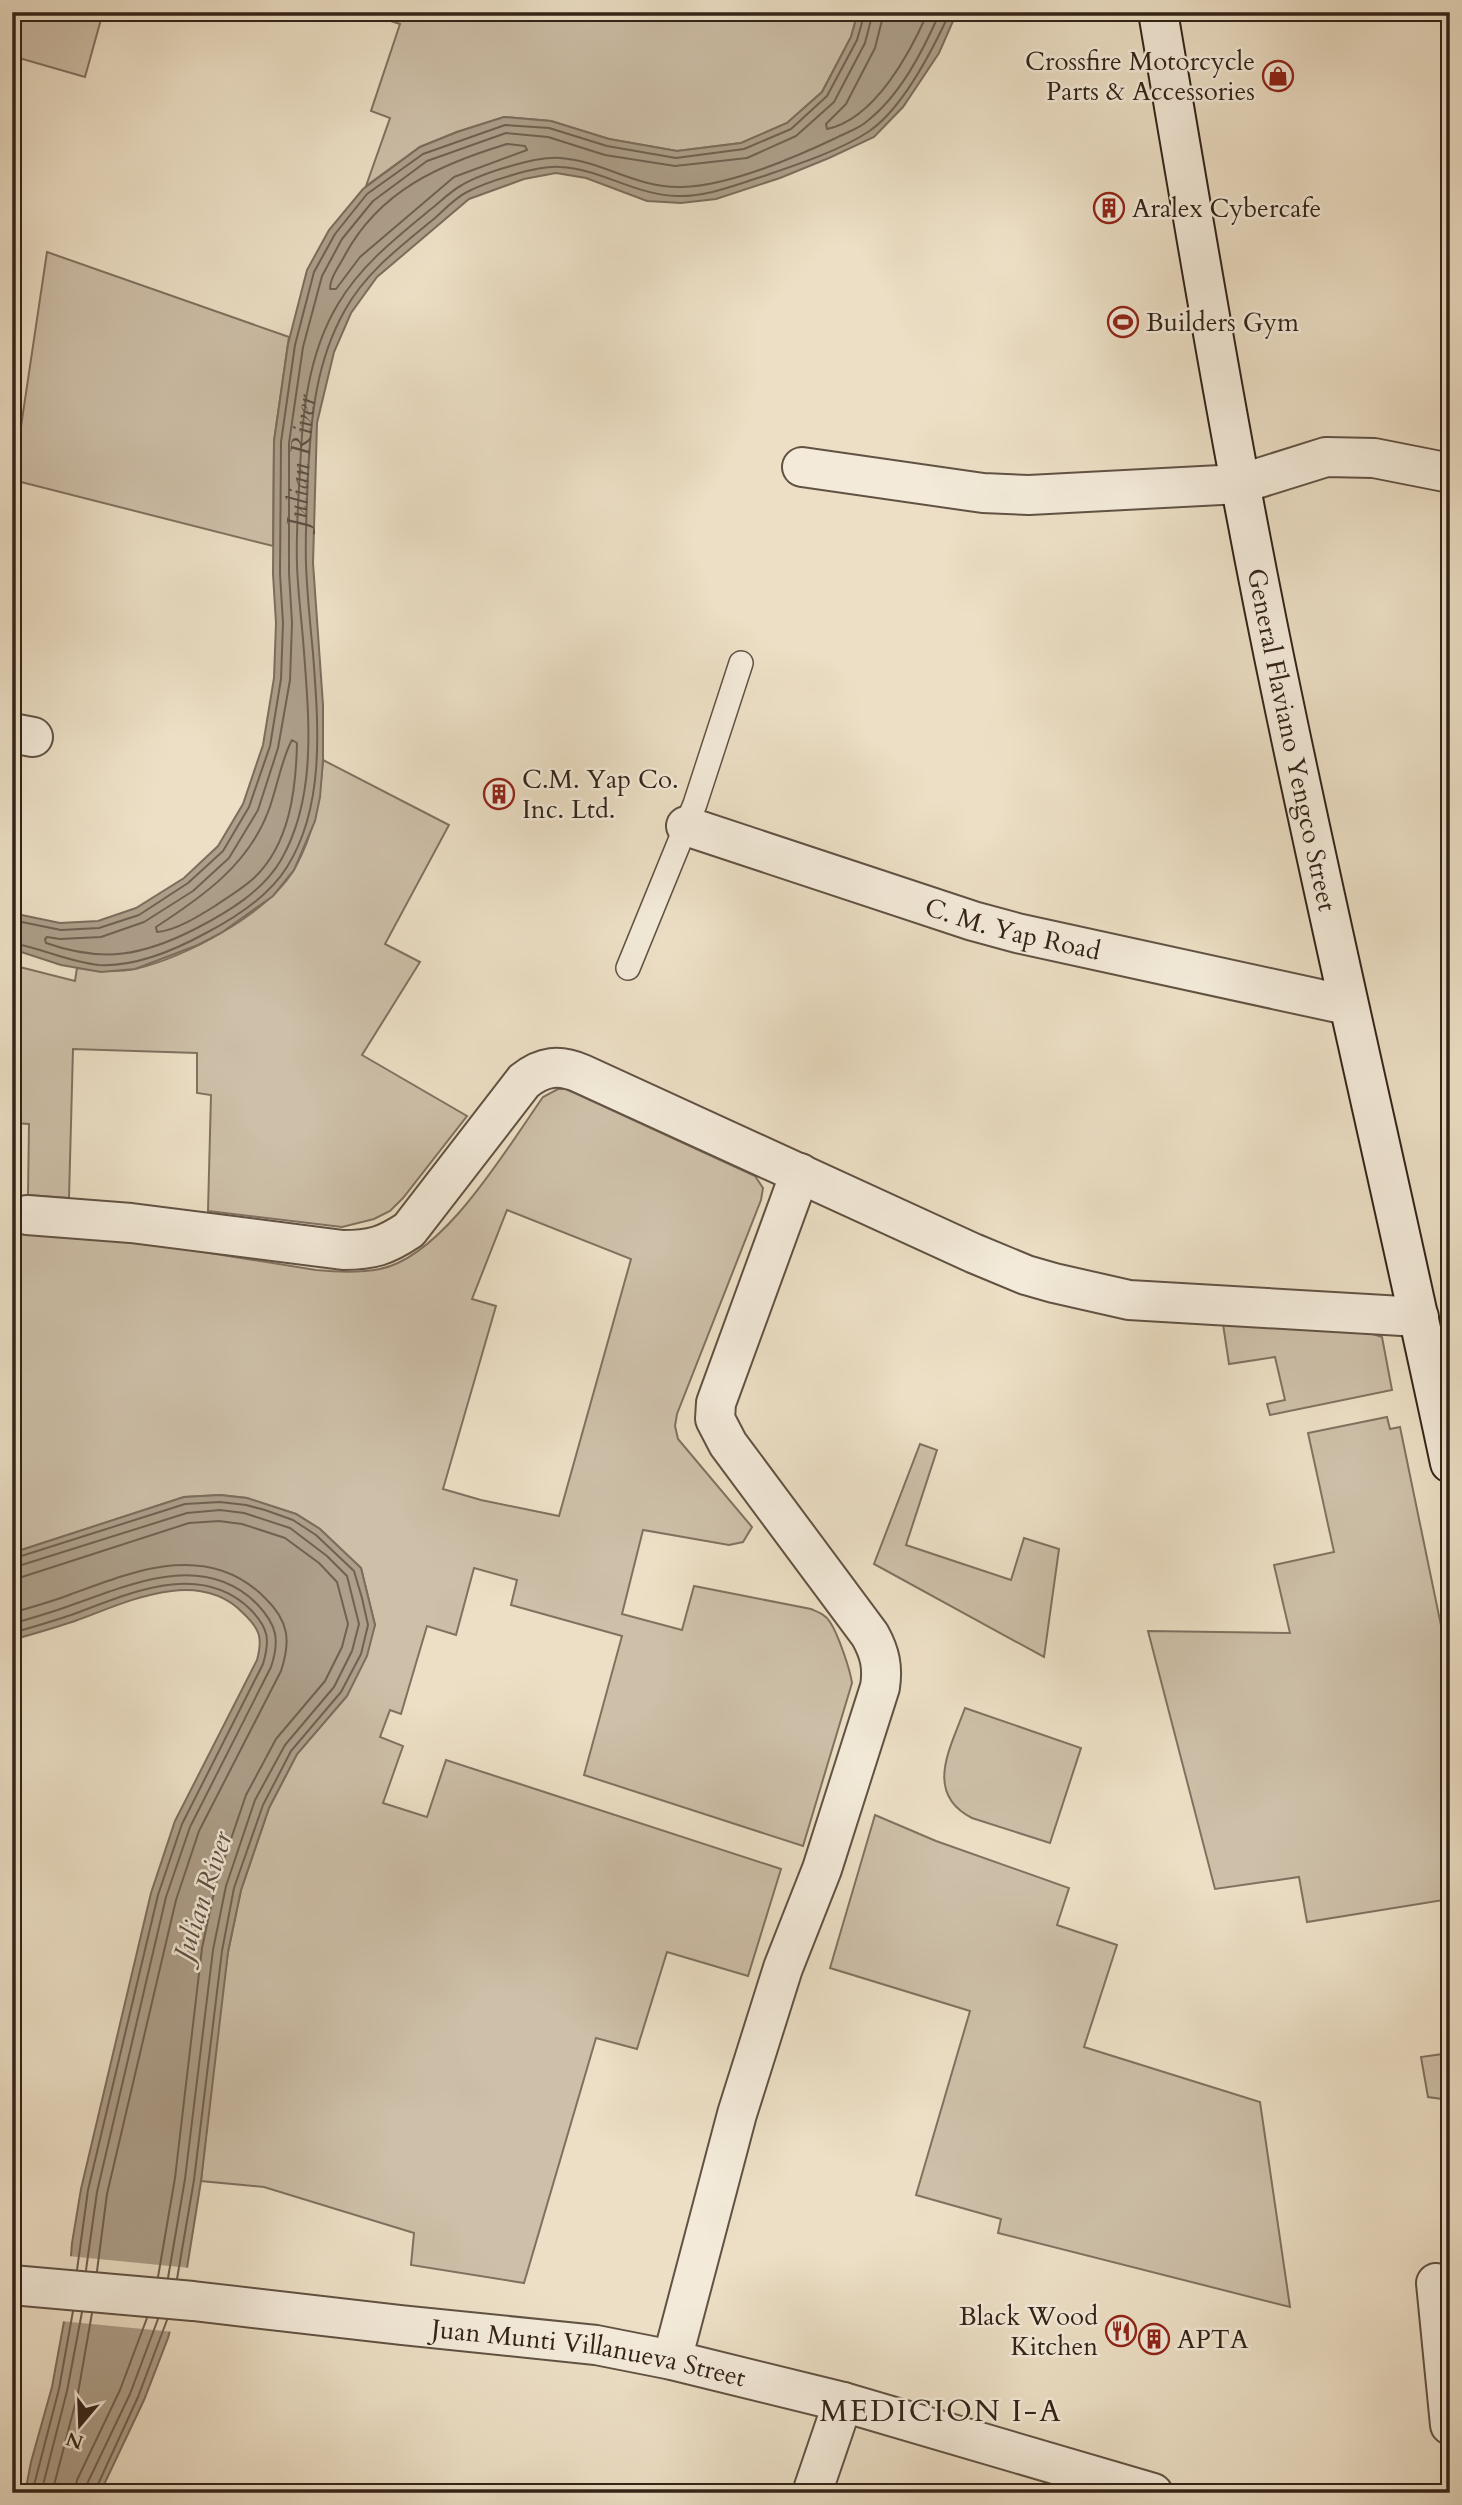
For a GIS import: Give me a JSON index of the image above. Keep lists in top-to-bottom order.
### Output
{
  "streets": {
    "street": ["General Flaviano Yengco Street", "C. M. Yap Road", "Juan Munti Villanueva Street"]
  },
  "crossings": [
    ["General Flaviano Yengco Street", "C. M. Yap Road"]
  ],
  "districts": ["MEDICION I-A"],
  "water": ["Julian River"],
  "places": {
    "shop": ["Crossfire Motorcycle Parts & Accessories"],
    "building": ["Aralex Cybercafe", "C.M. Yap Co. Inc. Ltd.", "APTA"],
    "sports": ["Builders Gym"],
    "restaurant": ["Black Wood Kitchen"]
  },
  "north": "bottom"
}
